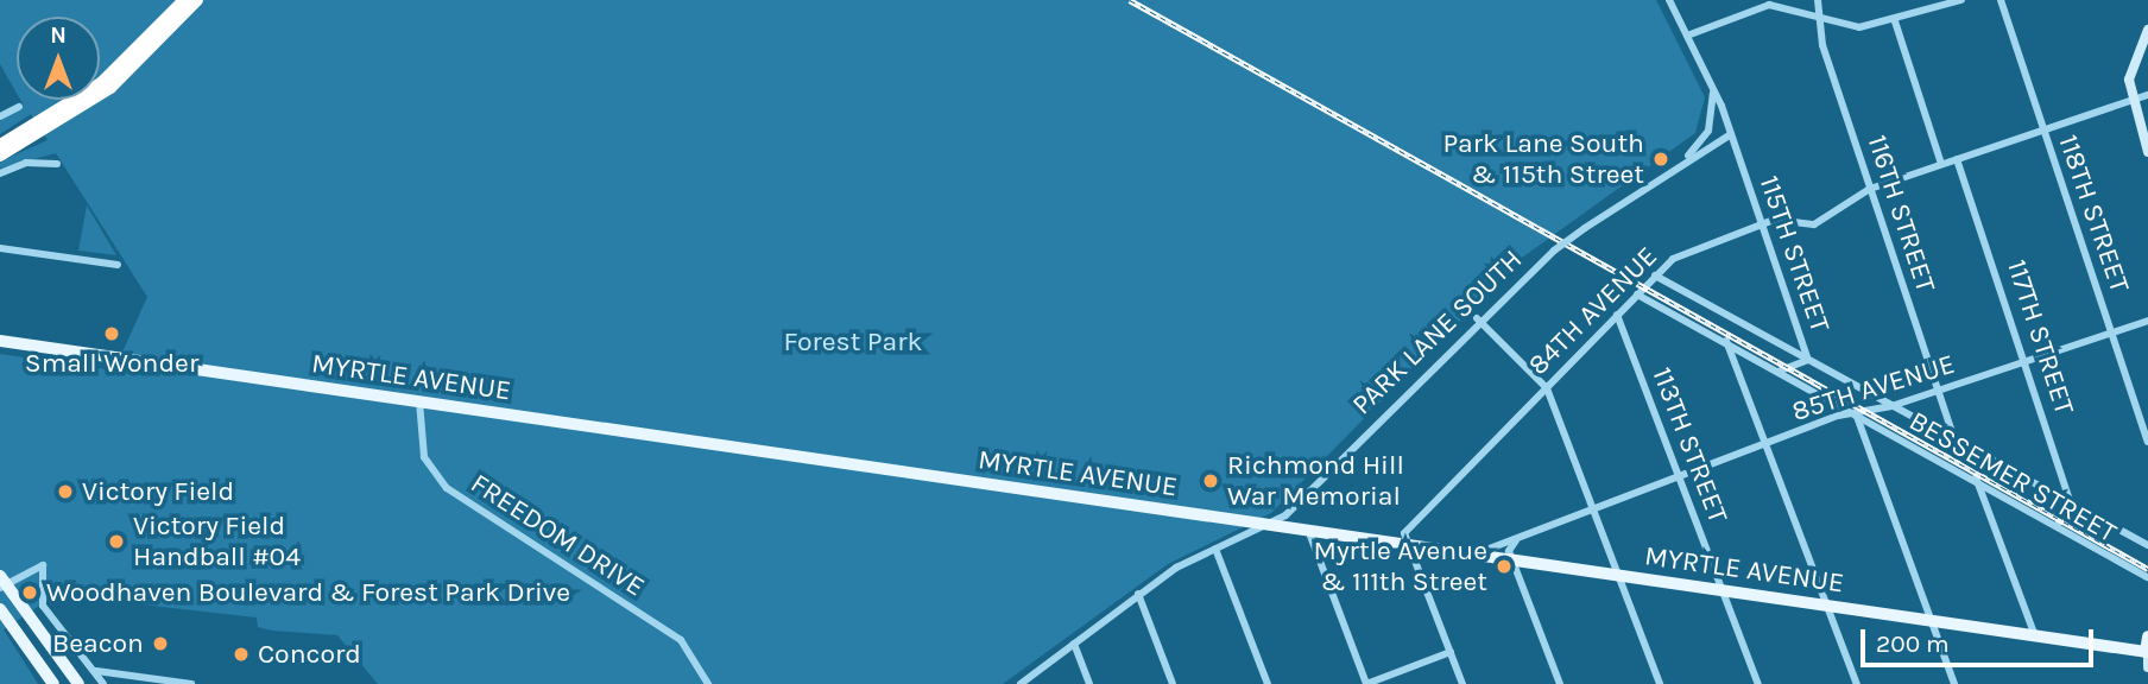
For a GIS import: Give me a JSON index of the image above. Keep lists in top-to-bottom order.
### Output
{
  "streets": {
    "main road": ["MYRTLE AVENUE"],
    "street": [
      "116TH STREET",
      "118TH STREET",
      "115TH STREET",
      "84TH AVENUE",
      "PARK LANE SOUTH",
      "117TH STREET",
      "85TH AVENUE",
      "113TH STREET",
      "BESSEMER STREET",
      "FREEDOM DRIVE"
    ]
  },
  "crossings": [
    ["116TH STREET", "84TH AVENUE"],
    ["116TH STREET", "85TH AVENUE"],
    ["118TH STREET", "84TH AVENUE"],
    ["118TH STREET", "85TH AVENUE"],
    ["115TH STREET", "84TH AVENUE"],
    ["115TH STREET", "PARK LANE SOUTH"],
    ["115TH STREET", "BESSEMER STREET"],
    ["84TH AVENUE", "117TH STREET"],
    ["84TH AVENUE", "MYRTLE AVENUE"],
    ["84TH AVENUE", "113TH STREET"],
    ["84TH AVENUE", "BESSEMER STREET"],
    ["PARK LANE SOUTH", "MYRTLE AVENUE"],
    ["117TH STREET", "85TH AVENUE"],
    ["MYRTLE AVENUE", "85TH AVENUE"],
    ["MYRTLE AVENUE", "113TH STREET"],
    ["MYRTLE AVENUE", "FREEDOM DRIVE"],
    ["85TH AVENUE", "113TH STREET"],
    ["85TH AVENUE", "BESSEMER STREET"]
  ],
  "parks": ["Forest Park"],
  "places": [
    "Park Lane South & 115th Street",
    "Small Wonder",
    "Richmond Hill War Memorial",
    "Victory Field",
    "Victory Field Handball #04",
    "Myrtle Avenue & 111th Street",
    "Woodhaven Boulevard & Forest Park Drive",
    "Beacon",
    "Concord"
  ],
  "scale_bar": "200 m",
  "north": "top"
}
